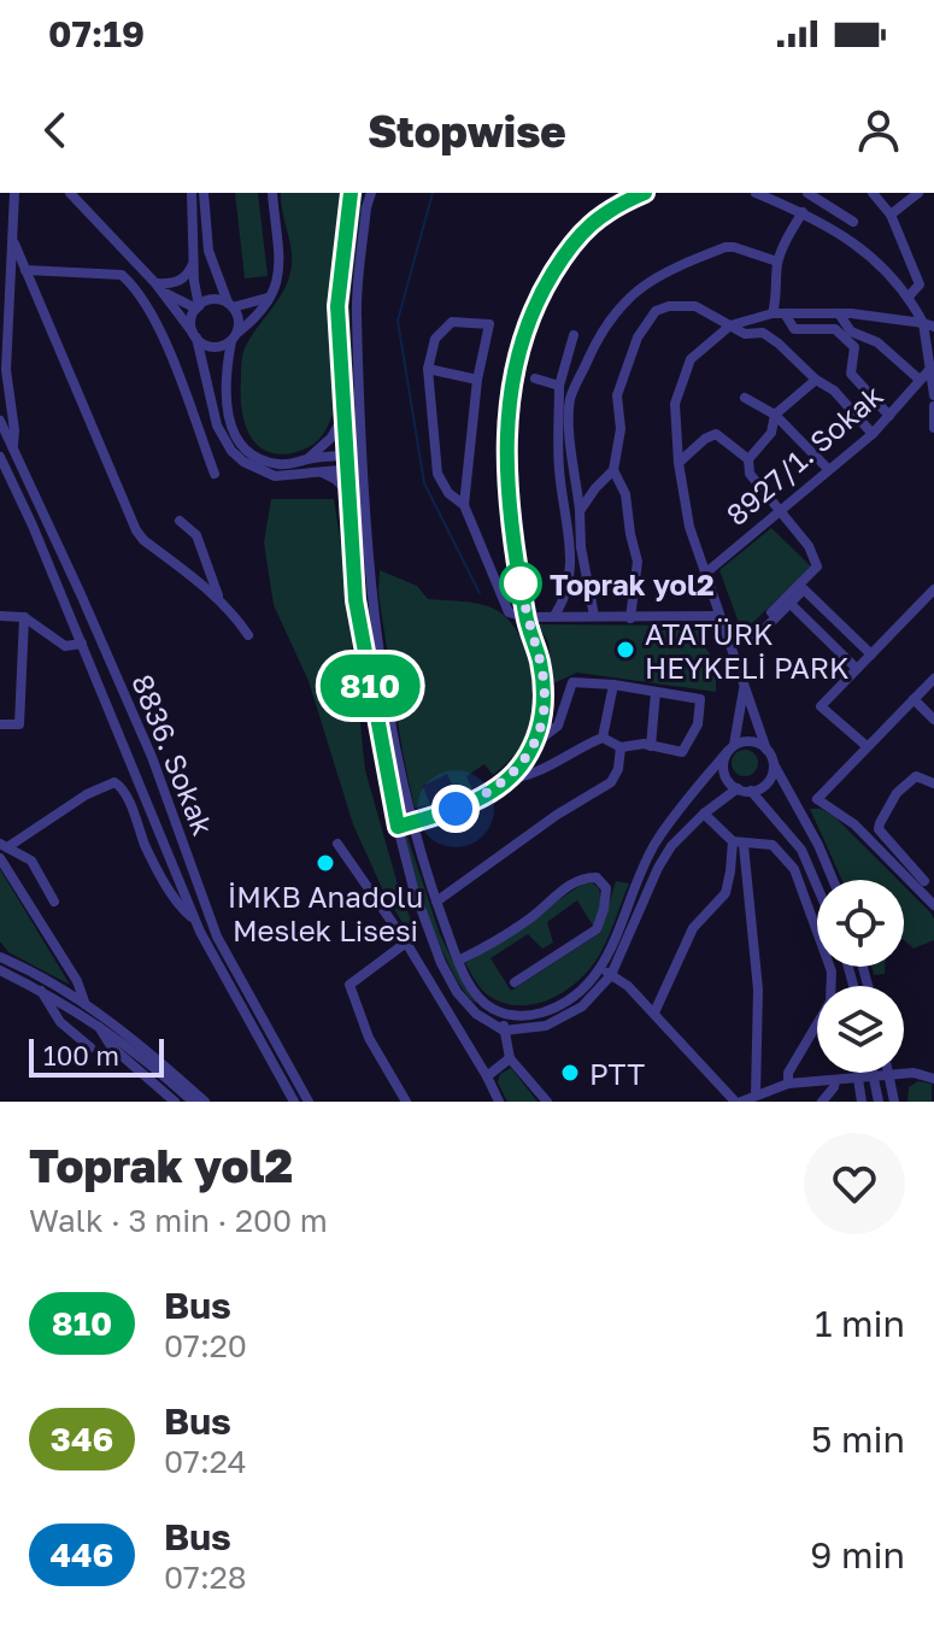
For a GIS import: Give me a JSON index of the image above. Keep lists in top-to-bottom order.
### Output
{
  "streets": {
    "street": ["8927/1. Sokak", "8836. Sokak"]
  },
  "places": [
    "Toprak yol2",
    "ATATÜRK HEYKELİ PARK",
    "İMKB Anadolu Meslek Lisesi",
    "PTT"
  ],
  "lines": ["bus line 810"],
  "scale_bar": "100 m",
  "page": {
    "status": "07:19",
    "header": "Stopwise",
    "on_map": "810",
    "scale": "100 m",
    "heading": ["Toprak yol2", "Walk · 3 min · 200 m"],
    "list": [
      {
        "mark": "810",
        "name": "Bus",
        "note": "07:20",
        "value": "1 min"
      },
      {
        "mark": "346",
        "name": "Bus",
        "note": "07:24",
        "value": "5 min"
      },
      {
        "mark": "446",
        "name": "Bus",
        "note": "07:28",
        "value": "9 min"
      }
    ]
  }
}
